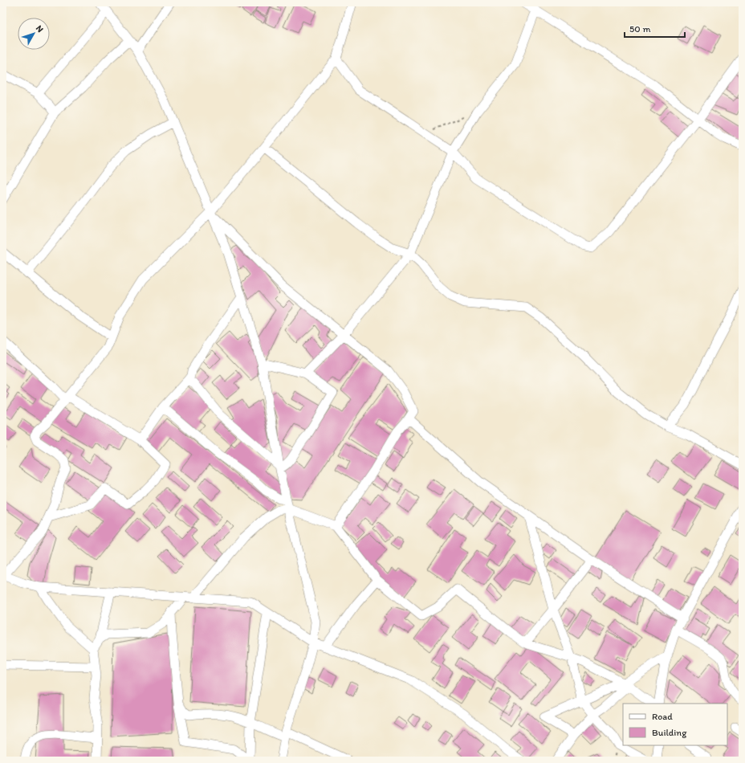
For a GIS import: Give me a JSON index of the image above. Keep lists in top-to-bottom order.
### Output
{
  "legend": ["Road", "Building"],
  "scale_bar": "50 m",
  "north": "top right"
}
